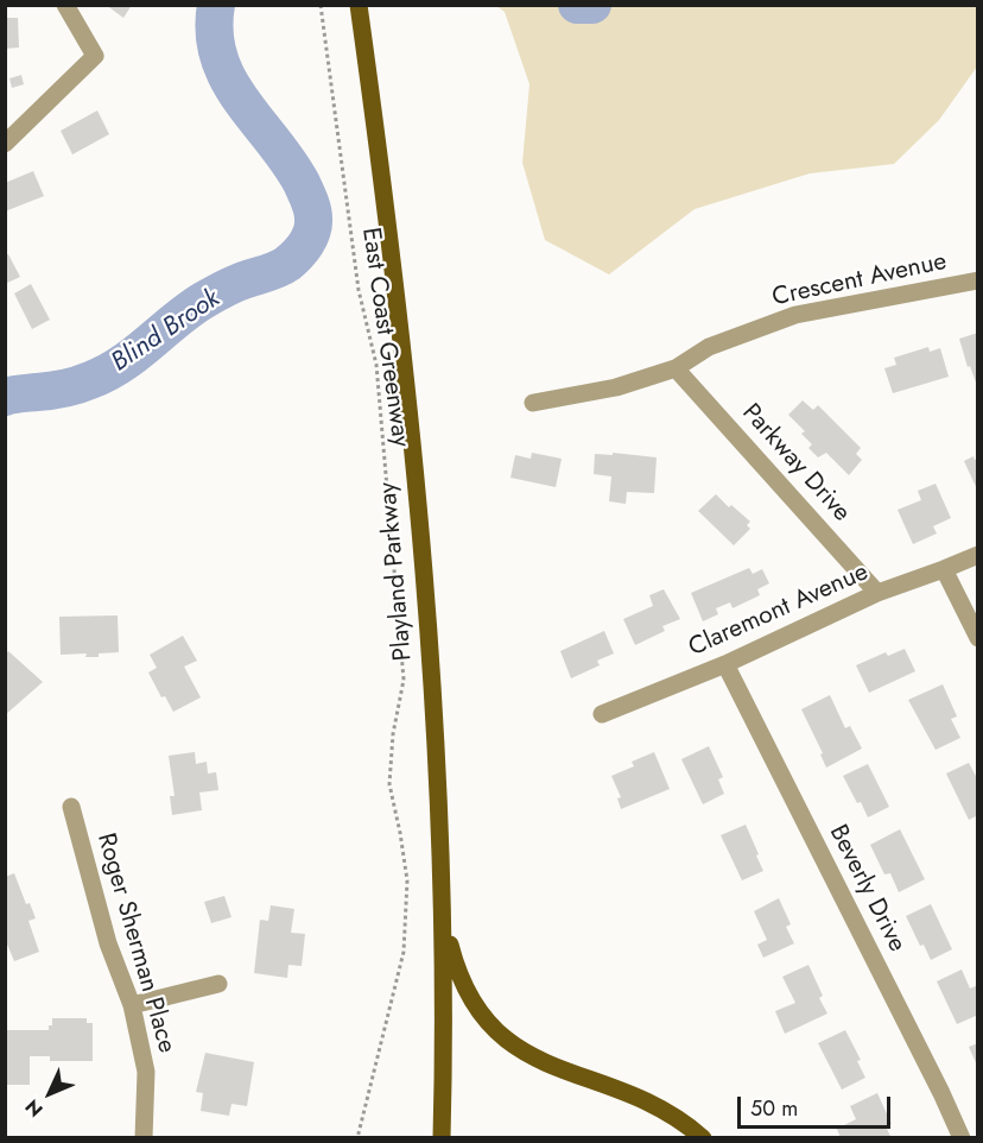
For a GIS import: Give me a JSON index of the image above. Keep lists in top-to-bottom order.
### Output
{
  "streets": {
    "main road": ["Playland Parkway"],
    "street": [
      "Crescent Avenue",
      "Parkway Drive",
      "Claremont Avenue",
      "Beverly Drive",
      "Roger Sherman Place"
    ],
    "path": ["East Coast Greenway"]
  },
  "crossings": [
    ["Crescent Avenue", "Parkway Drive"],
    ["Parkway Drive", "Claremont Avenue"],
    ["Claremont Avenue", "Beverly Drive"]
  ],
  "water": ["Blind Brook"],
  "scale_bar": "50 m",
  "north": "bottom left"
}
